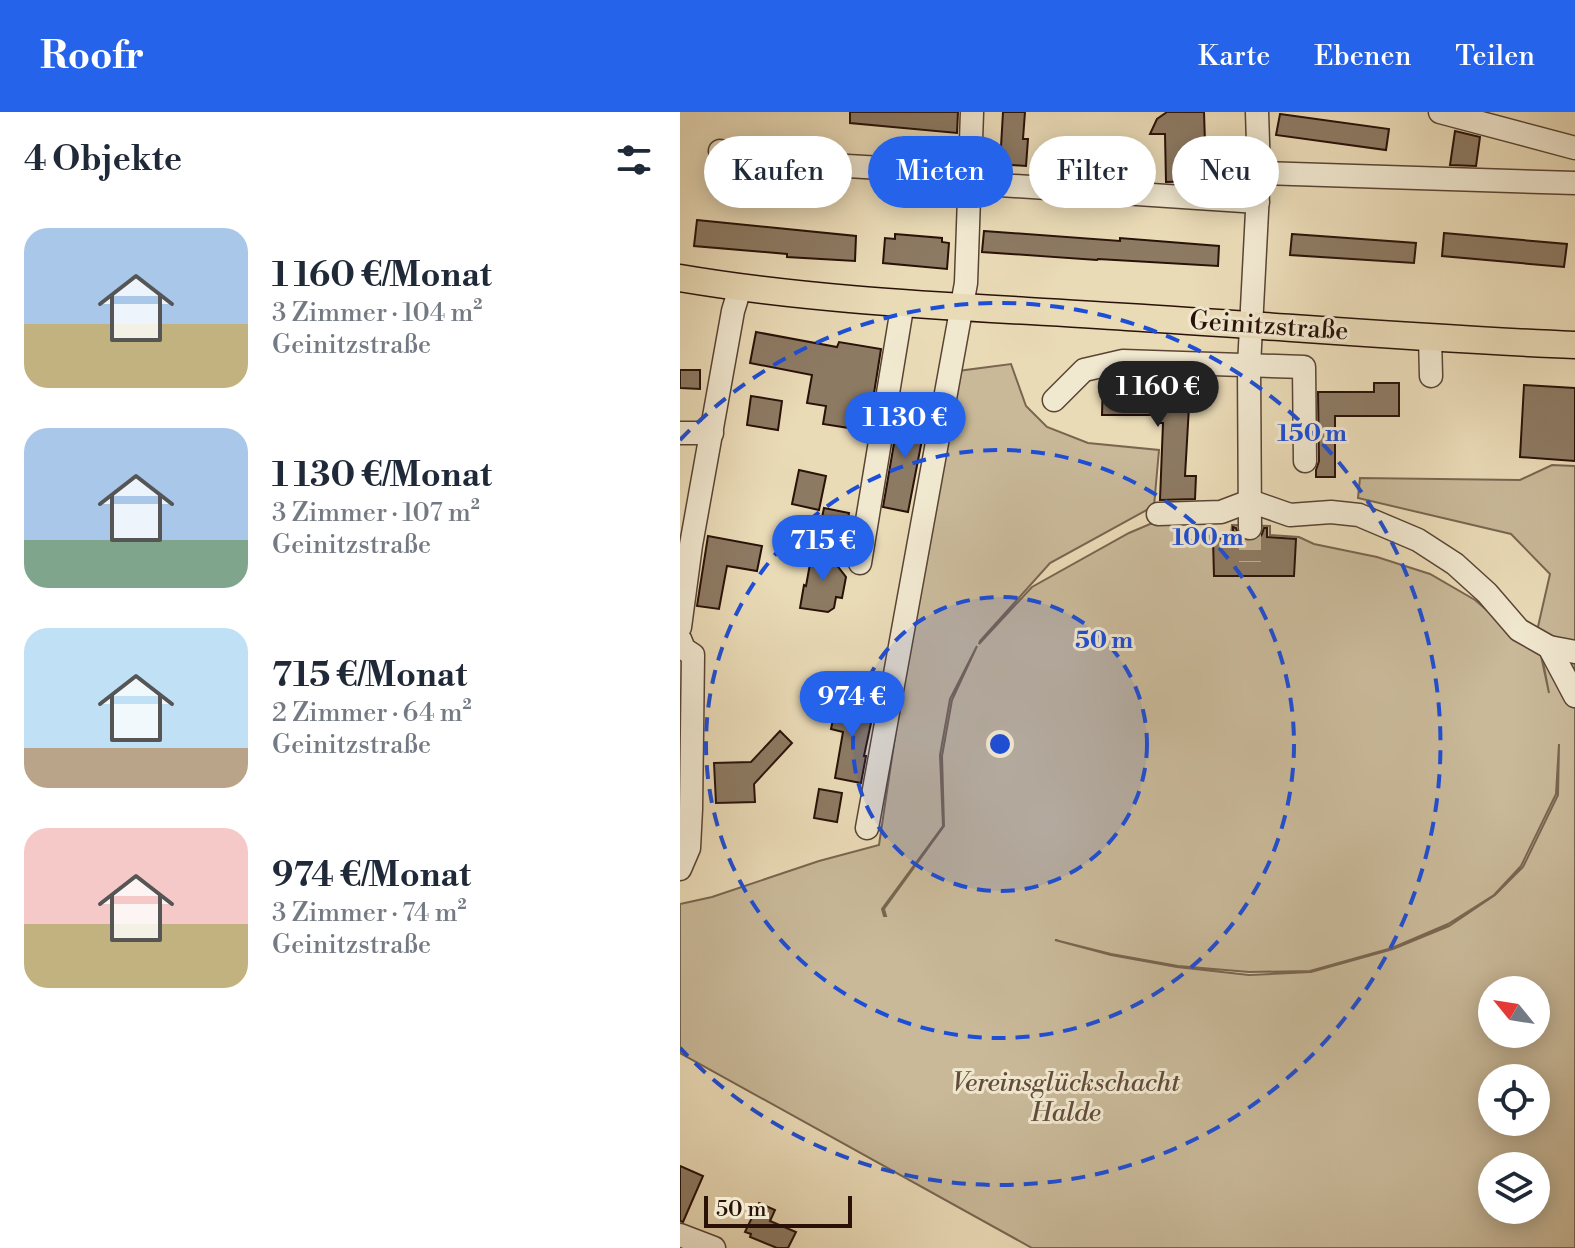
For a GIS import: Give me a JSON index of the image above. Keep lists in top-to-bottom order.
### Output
{
  "streets": {
    "main road": ["Geinitzstraße"]
  },
  "parks": ["Vereinsglückschacht Halde"],
  "scale_bar": "50 m",
  "north": "top left",
  "page": {
    "header": "Roofr",
    "nav": ["Karte", "Ebenen", "Teilen"],
    "heading": "4 Objekte",
    "chip": [
      "Kaufen",
      "Mieten",
      "Filter",
      "Neu"
    ],
    "list": [
      {
        "name": "1 160 €/Monat",
        "note": "3 Zimmer · 104 m² · Geinitzstraße"
      },
      {
        "name": "1 130 €/Monat",
        "note": "3 Zimmer · 107 m² · Geinitzstraße"
      },
      {
        "name": "715 €/Monat",
        "note": "2 Zimmer · 64 m² · Geinitzstraße"
      },
      {
        "name": "974 €/Monat",
        "note": "3 Zimmer · 74 m² · Geinitzstraße"
      }
    ],
    "price": [
      "1 160 €",
      "1 130 €",
      "715 €",
      "974 €"
    ],
    "scale": "50 m"
  },
  "rings": ["150 m", "100 m", "50 m"]
}
